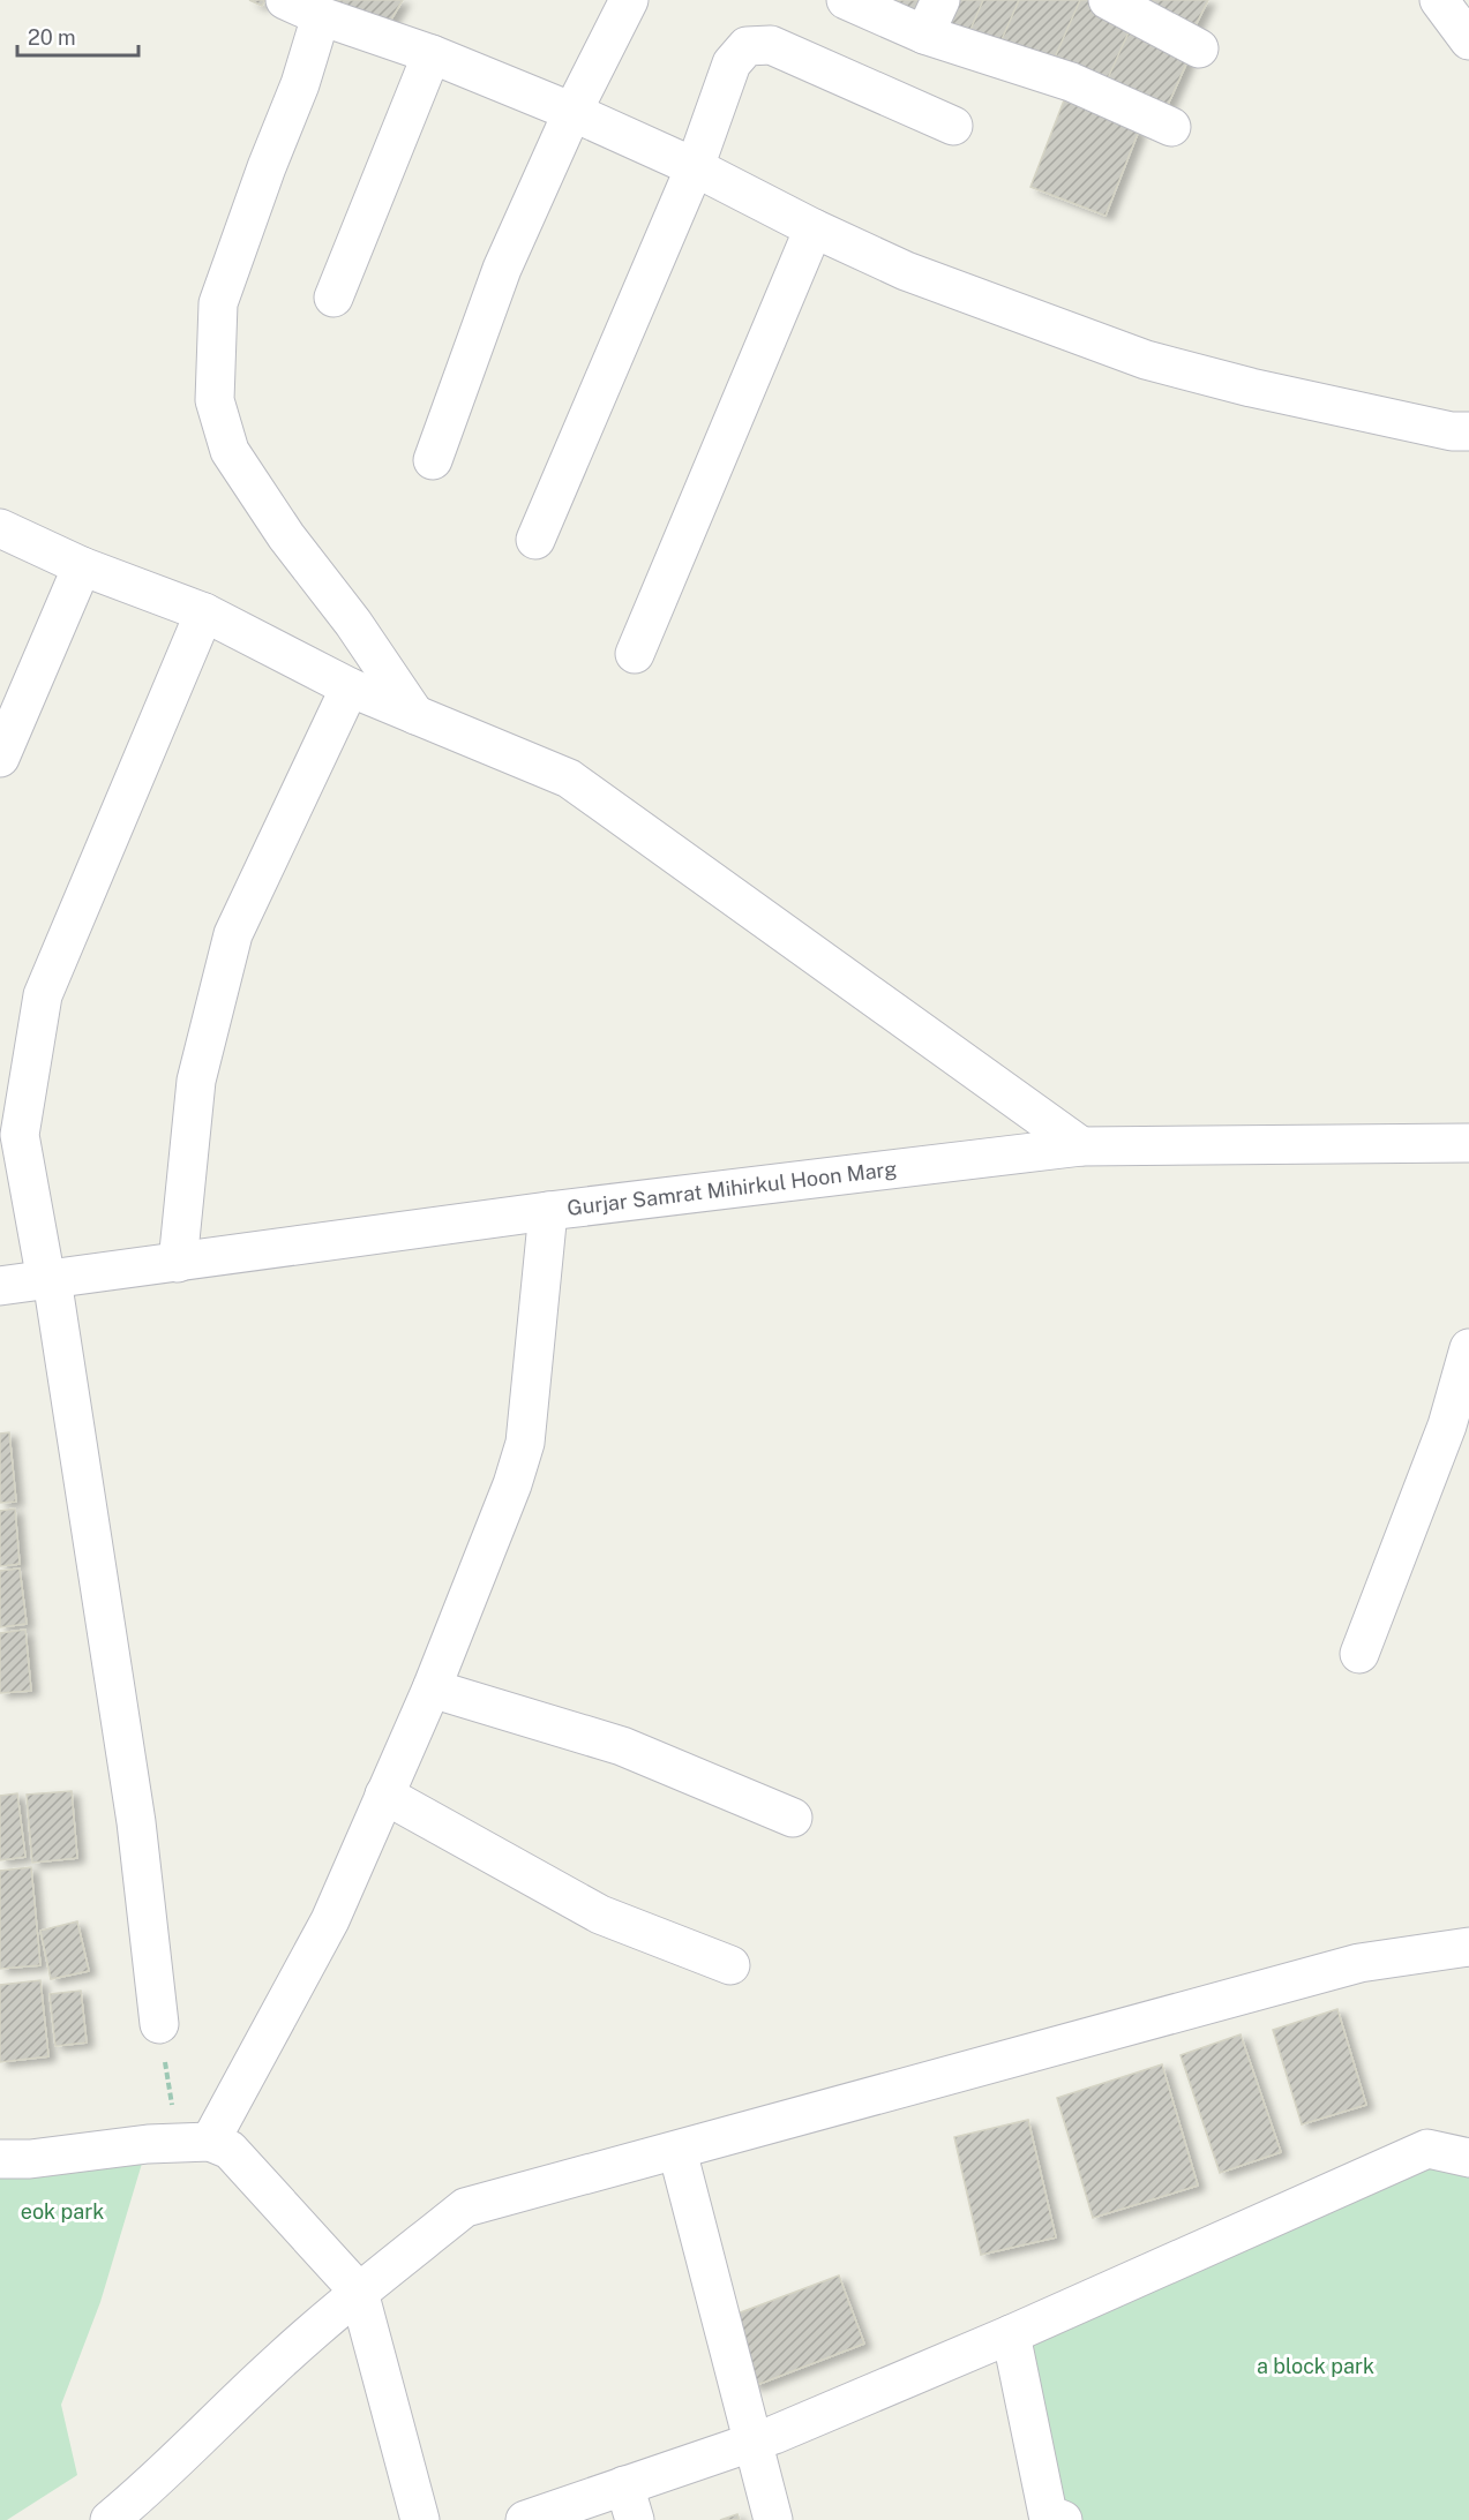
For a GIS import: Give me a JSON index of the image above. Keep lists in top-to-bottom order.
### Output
{
  "streets": {
    "street": ["Gurjar Samrat Mihirkul Hoon Marg"]
  },
  "parks": ["eok park", "a block park"],
  "scale_bar": "20 m"
}
